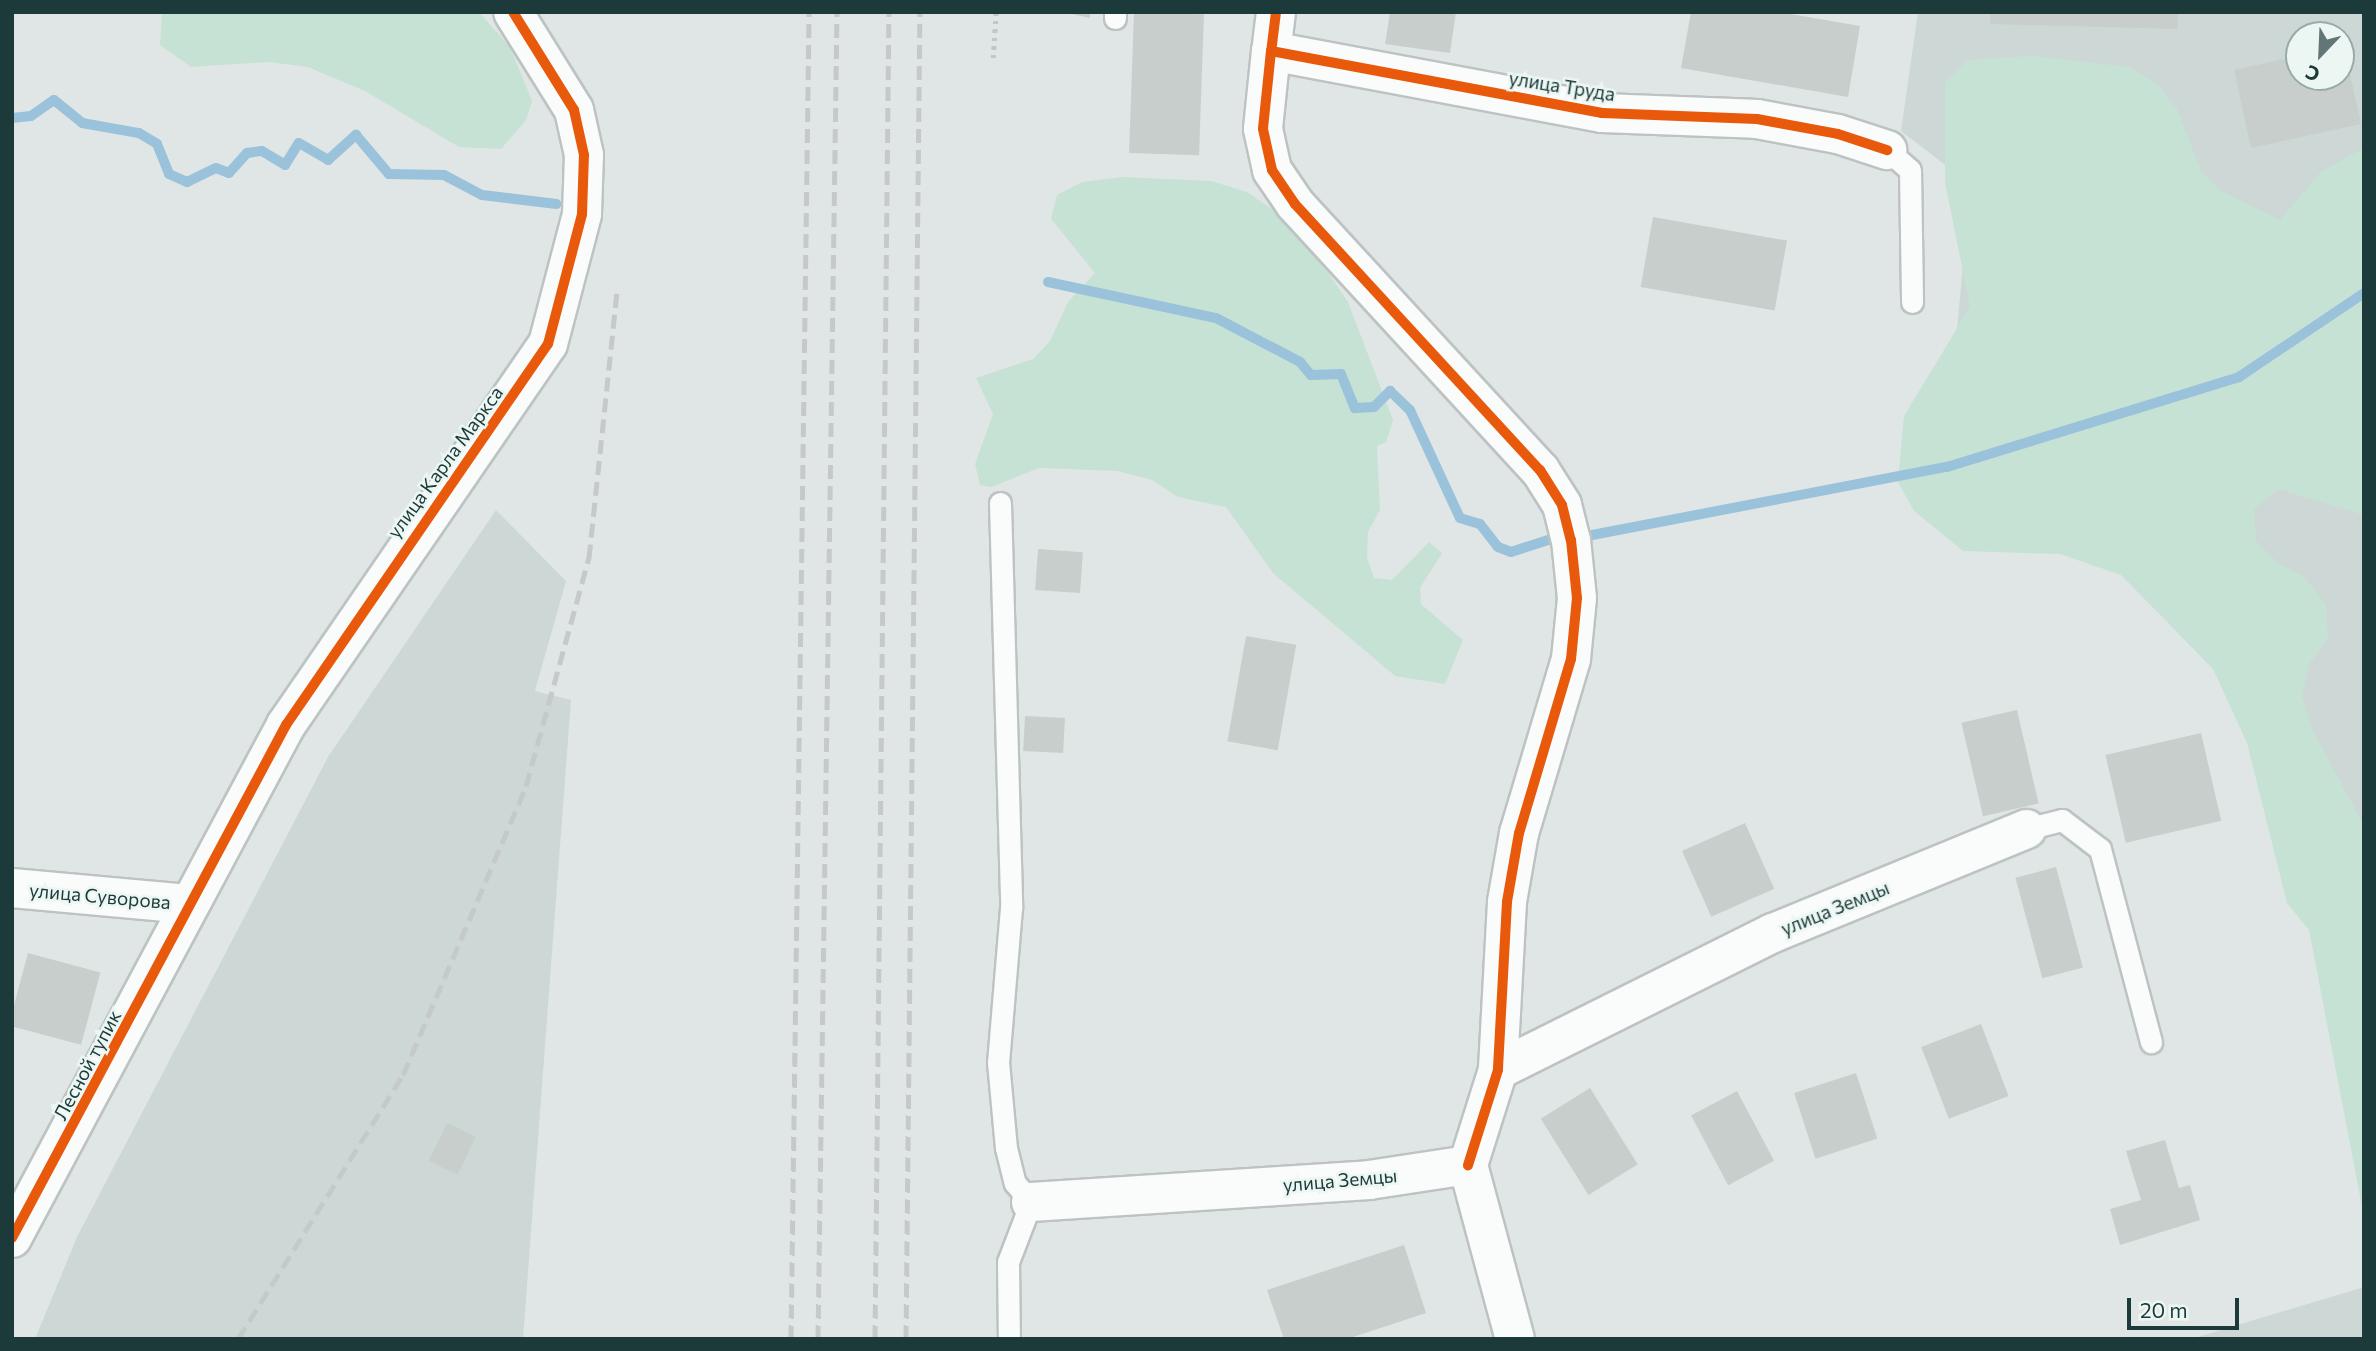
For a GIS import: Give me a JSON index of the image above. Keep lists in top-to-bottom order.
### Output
{
  "streets": {
    "street": [
      "улица Труда",
      "улица Карла Маркса",
      "улица Суворова",
      "улица Земцы",
      "Лесной тупик"
    ]
  },
  "crossings": [
    ["улица Карла Маркса", "улица Суворова"],
    ["улица Карла Маркса", "Лесной тупик"],
    ["улица Суворова", "Лесной тупик"]
  ],
  "scale_bar": "20 m",
  "north": "bottom left"
}
